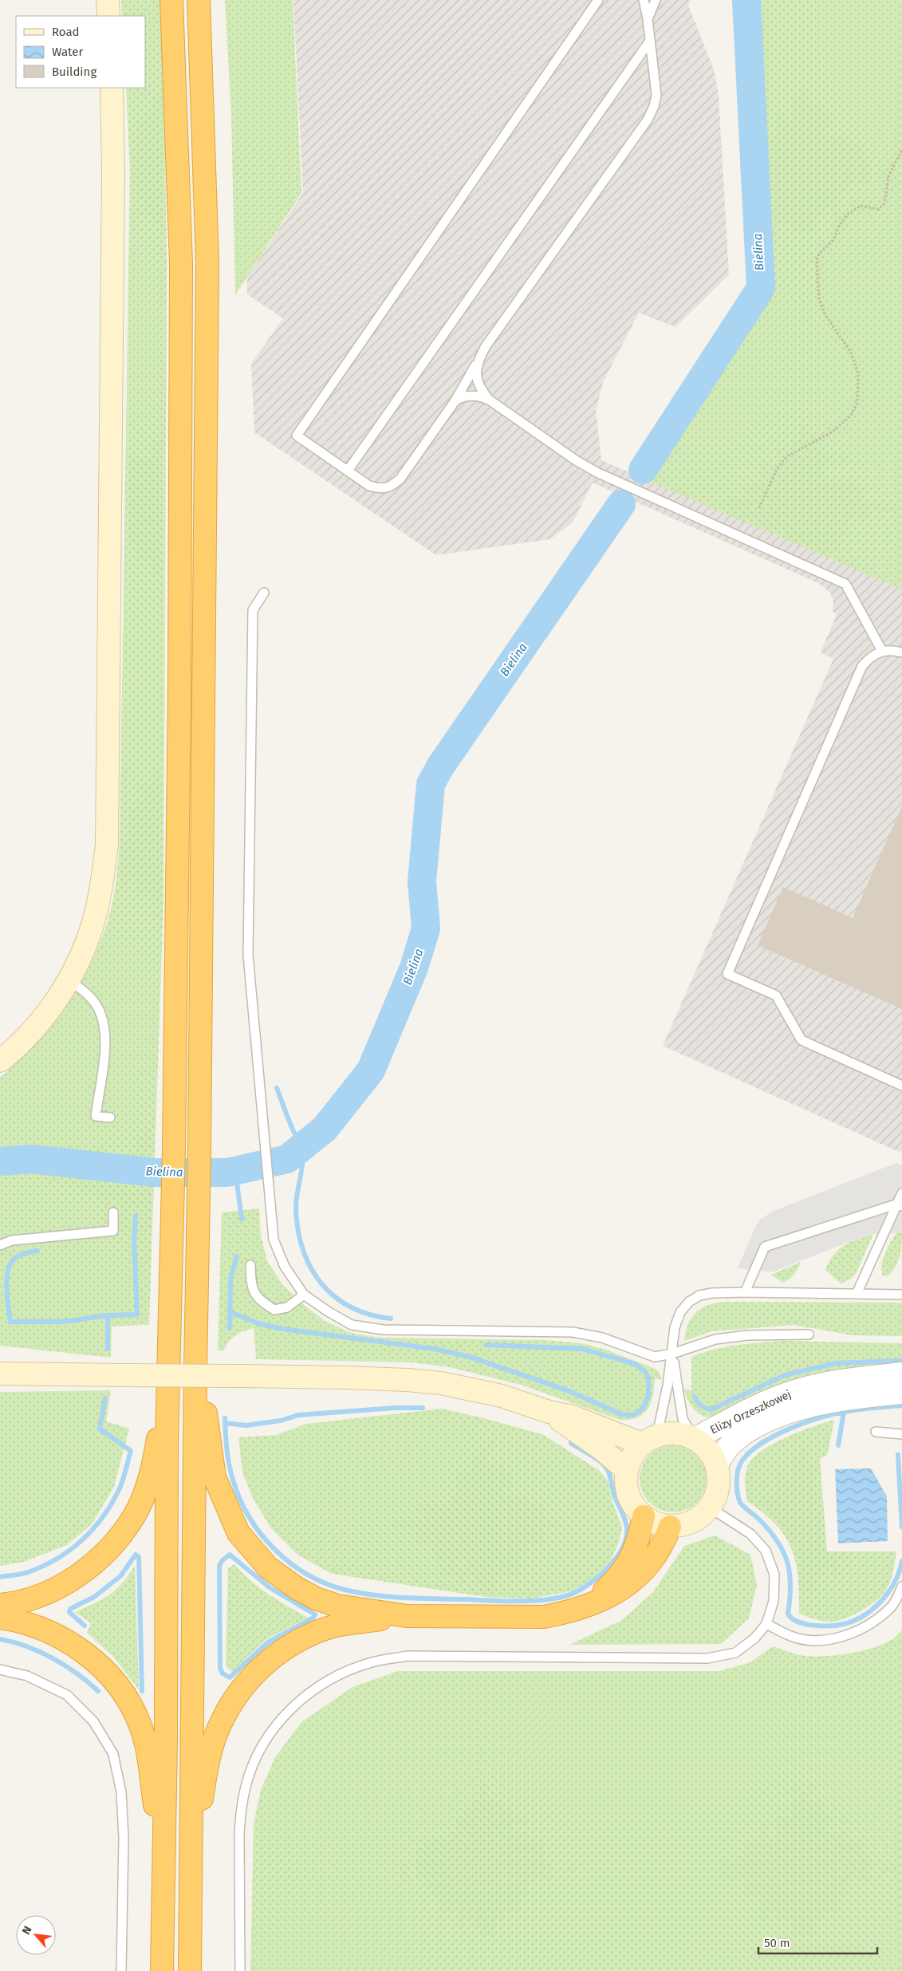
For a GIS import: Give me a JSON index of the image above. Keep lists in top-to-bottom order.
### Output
{
  "streets": {
    "street": ["Elizy Orzeszkowej"]
  },
  "water": ["Bielina"],
  "legend": ["Road", "Water", "Building"],
  "scale_bar": "50 m",
  "north": "top left"
}
